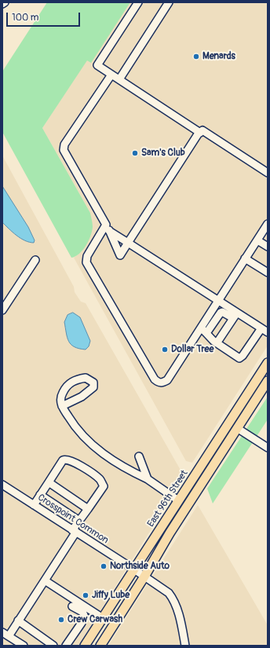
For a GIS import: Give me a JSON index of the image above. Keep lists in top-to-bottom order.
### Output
{
  "streets": {
    "main road": ["East 96th Street"],
    "street": ["Crosspoint Common"]
  },
  "crossings": [
    ["East 96th Street", "Crosspoint Common"]
  ],
  "places": [
    "Menards",
    "Sam's Club",
    "Dollar Tree",
    "Northside Auto",
    "Jiffy Lube",
    "Crew Carwash"
  ],
  "scale_bar": "100 m"
}
